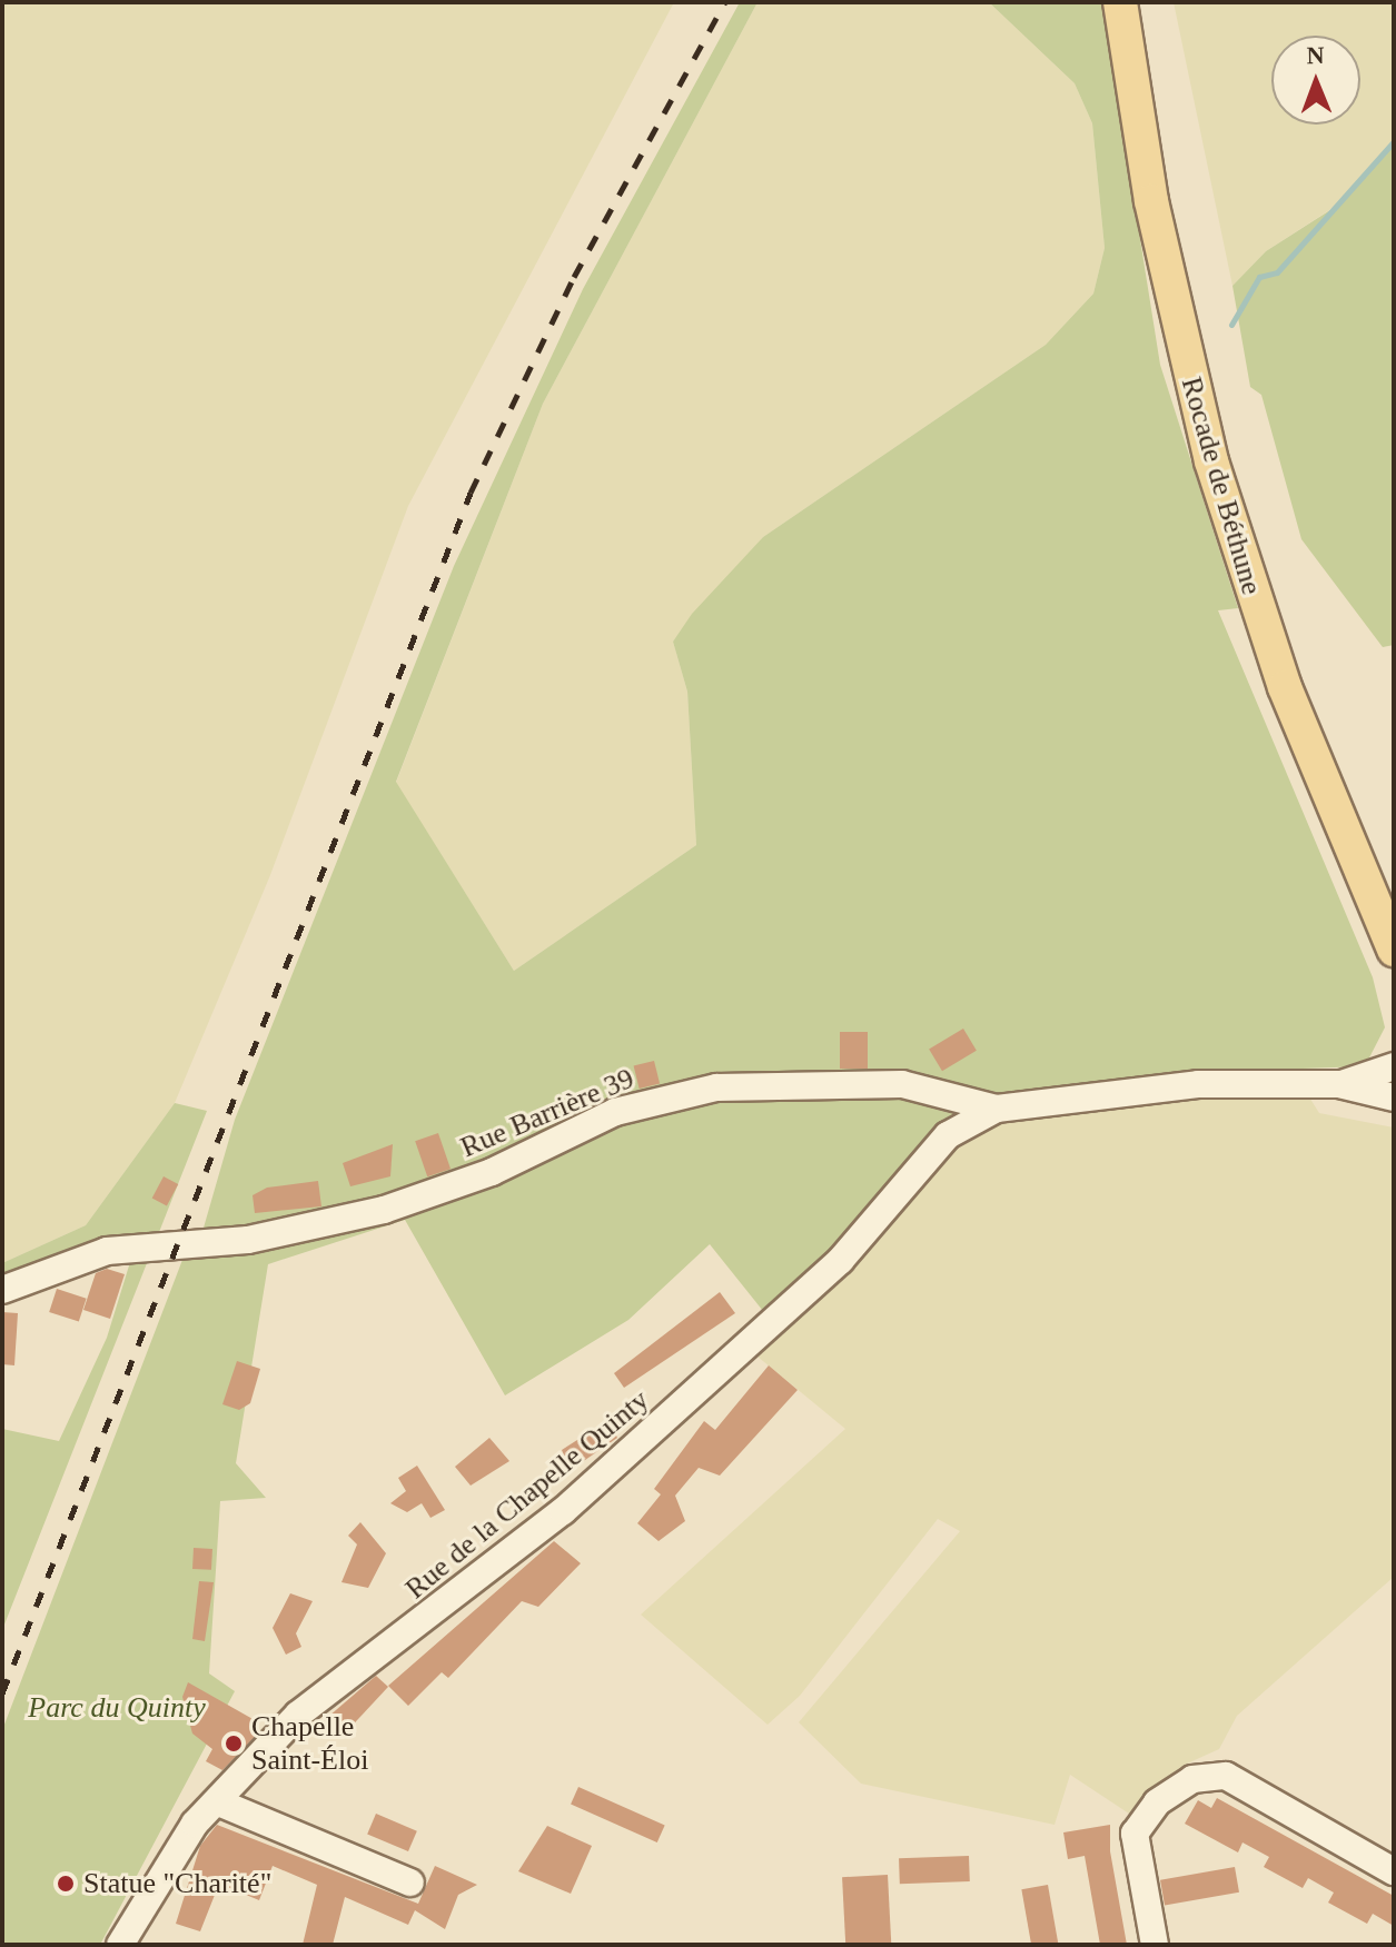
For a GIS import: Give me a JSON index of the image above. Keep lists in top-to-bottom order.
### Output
{
  "streets": {
    "main road": ["Rocade de Béthune"],
    "street": ["Rue Barrière 39", "Rue de la Chapelle Quinty"]
  },
  "crossings": [
    ["Rue Barrière 39", "Rue de la Chapelle Quinty"]
  ],
  "parks": ["Parc du Quinty"],
  "places": ["Chapelle Saint-Éloi", "Statue \"Charité\""],
  "north": "top"
}
